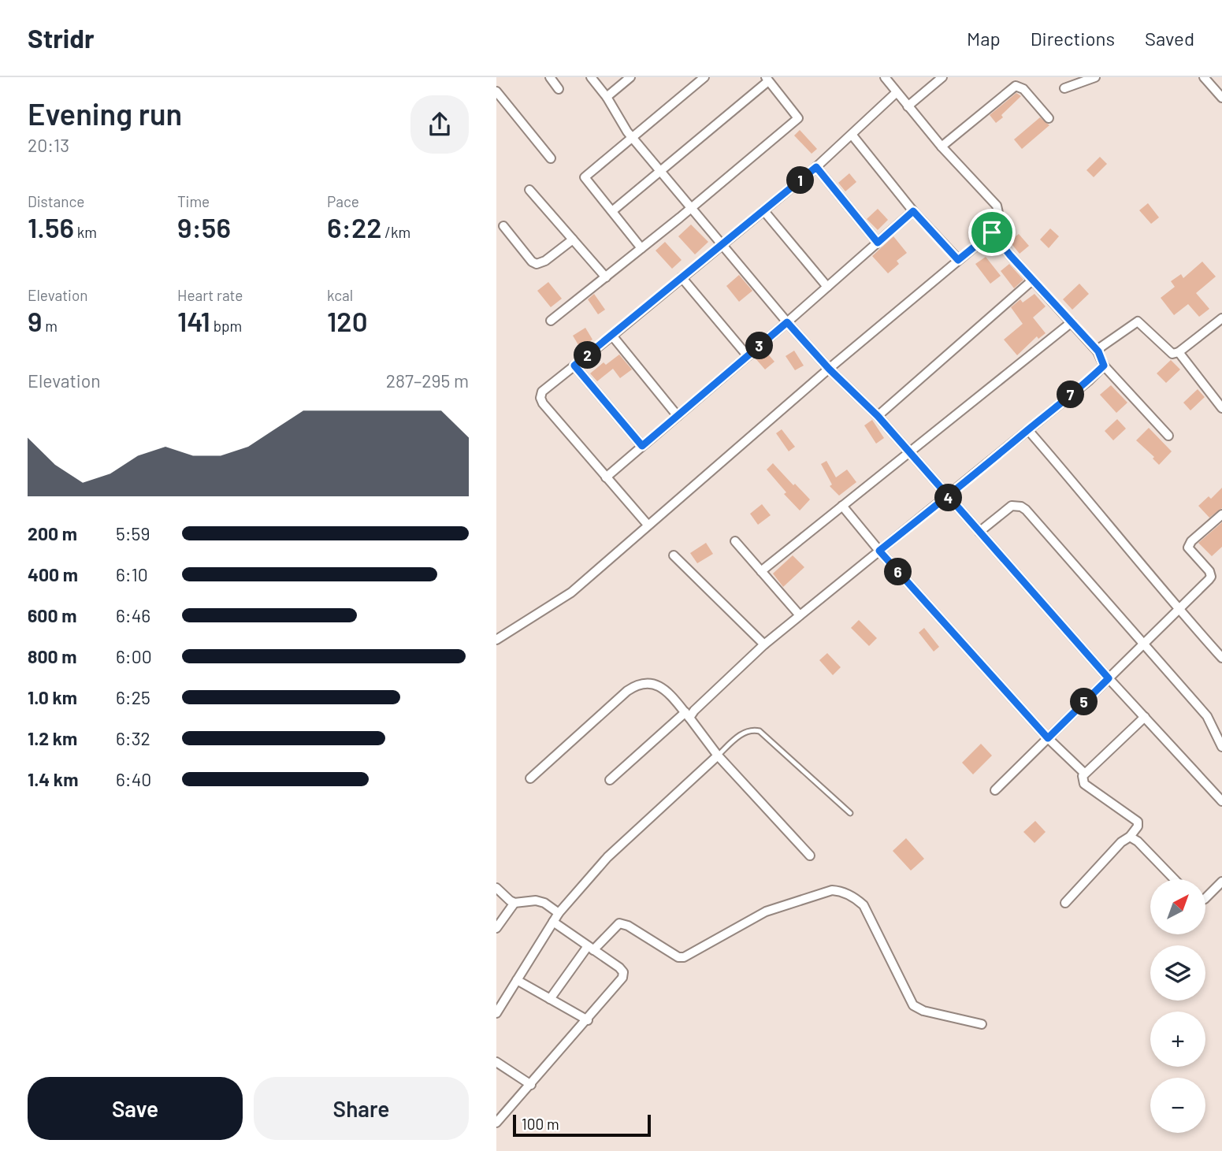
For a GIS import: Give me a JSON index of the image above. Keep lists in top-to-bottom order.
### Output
{
  "scale_bar": "100 m",
  "north": "top right",
  "page": {
    "header": "Stridr",
    "nav": ["Map", "Directions", "Saved"],
    "heading": ["Evening run", "20:13"],
    "pins": [
      "1",
      "3",
      "2",
      "7",
      "4",
      "6",
      "5"
    ],
    "stats": [
      ["Distance", "1.56 km"],
      ["Time", "9:56"],
      ["Pace", "6:22 /km"],
      ["Elevation", "9 m"],
      ["Heart rate", "141 bpm"],
      ["kcal", "120"]
    ],
    "chart": ["Elevation", "287–295 m"],
    "list": [
      {
        "name": "200 m",
        "note": "5:59"
      },
      {
        "name": "400 m",
        "note": "6:10"
      },
      {
        "name": "600 m",
        "note": "6:46"
      },
      {
        "name": "800 m",
        "note": "6:00"
      },
      {
        "name": "1.0 km",
        "note": "6:25"
      },
      {
        "name": "1.2 km",
        "note": "6:32"
      },
      {
        "name": "1.4 km",
        "note": "6:40"
      }
    ],
    "map_buttons": ["+", "−"],
    "buttons": ["Save", "Share"],
    "scale": "100 m"
  }
}
